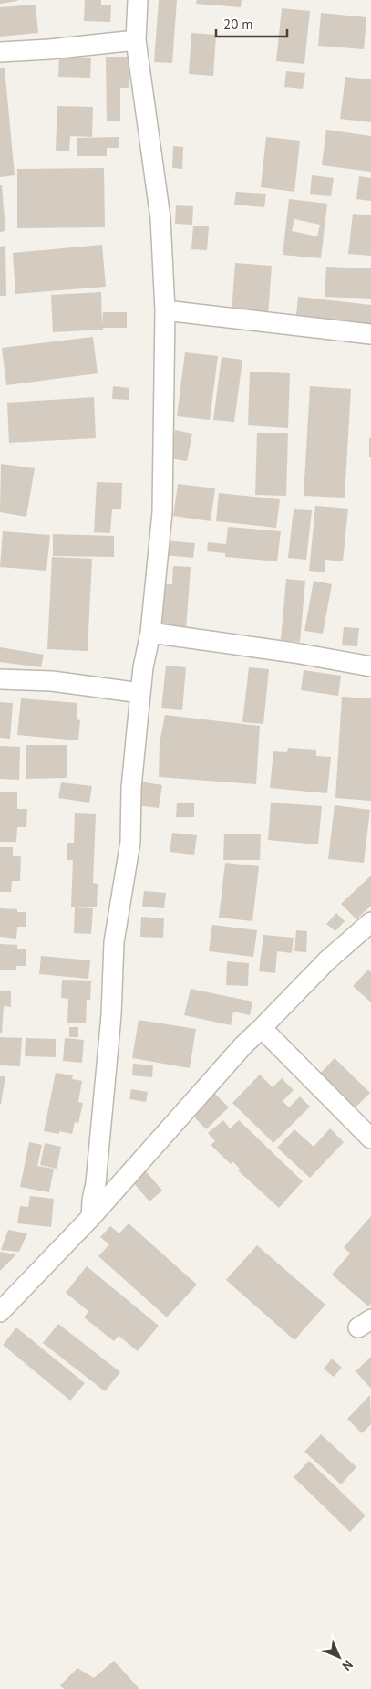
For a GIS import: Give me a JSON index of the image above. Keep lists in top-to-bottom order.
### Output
{
  "scale_bar": "20 m",
  "north": "bottom right"
}
